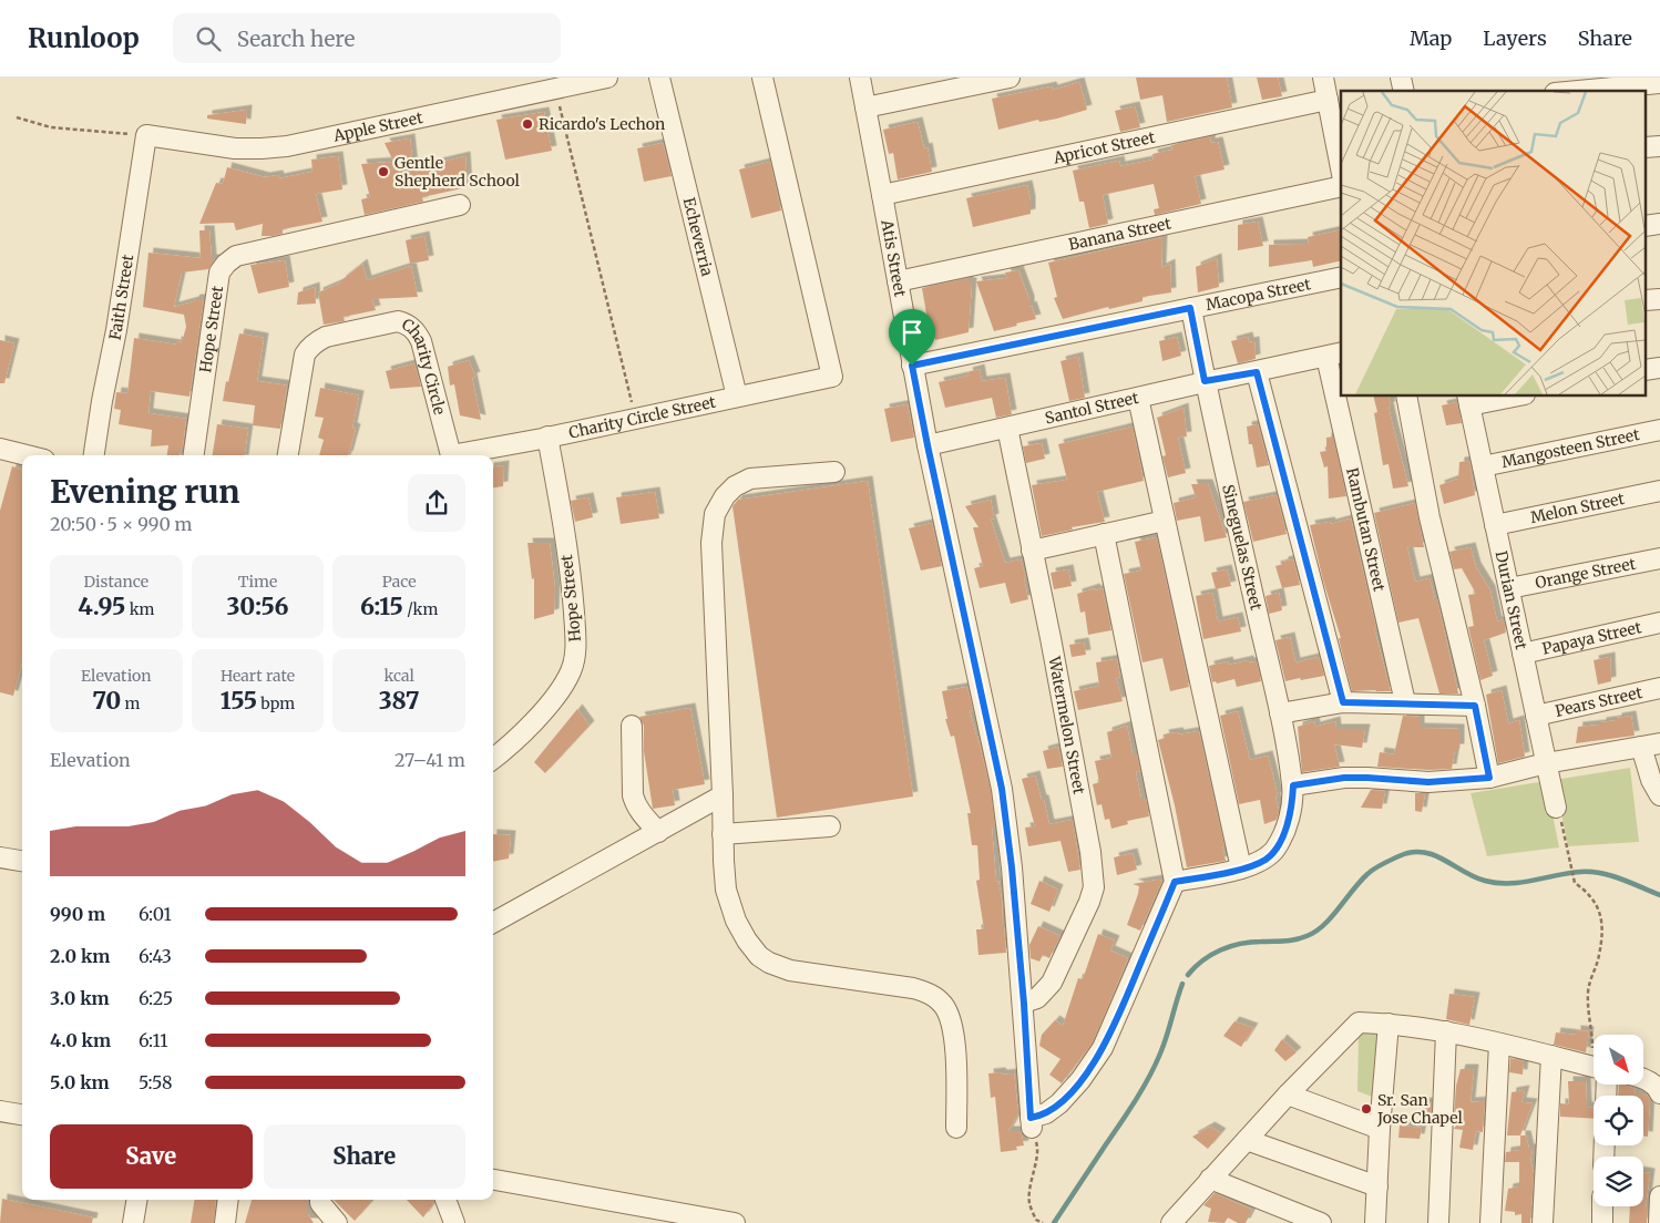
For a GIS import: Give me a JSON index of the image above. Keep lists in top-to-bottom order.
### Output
{
  "streets": {
    "street": [
      "Apple Street",
      "Apricot Street",
      "Banana Street",
      "Echeverria",
      "Atis Street",
      "Macopa Street",
      "Faith Street",
      "Hope Street",
      "Charity Circle",
      "Santol Street",
      "Charity Circle Street",
      "Mangosteen Street",
      "Melon Street",
      "Rambutan Street",
      "Sineguelas Street",
      "Orange Street",
      "Durian Street",
      "Papaya Street",
      "Pears Street",
      "Watermelon Street"
    ]
  },
  "crossings": [
    ["Apple Street", "Faith Street"],
    ["Apricot Street", "Atis Street"],
    ["Banana Street", "Atis Street"],
    ["Echeverria", "Charity Circle Street"],
    ["Atis Street", "Macopa Street"],
    ["Atis Street", "Santol Street"],
    ["Atis Street", "Watermelon Street"],
    ["Macopa Street", "Sineguelas Street"],
    ["Hope Street", "Charity Circle Street"],
    ["Santol Street", "Rambutan Street"],
    ["Santol Street", "Sineguelas Street"],
    ["Santol Street", "Watermelon Street"],
    ["Mangosteen Street", "Durian Street"],
    ["Melon Street", "Durian Street"],
    ["Orange Street", "Durian Street"],
    ["Durian Street", "Papaya Street"],
    ["Durian Street", "Pears Street"]
  ],
  "places": ["Ricardo's Lechon", "Gentle Shepherd School", "Sr. San Jose Chapel"],
  "north": "bottom right",
  "page": {
    "header": "Runloop",
    "search": "Search here",
    "nav": ["Map", "Layers", "Share"],
    "heading": ["Evening run", "20:50 · 5 × 990 m"],
    "stats": [
      ["Distance", "4.95 km"],
      ["Time", "30:56"],
      ["Pace", "6:15 /km"],
      ["Elevation", "70 m"],
      ["Heart rate", "155 bpm"],
      ["kcal", "387"]
    ],
    "chart": ["Elevation", "27–41 m"],
    "list": [
      {
        "name": "990 m",
        "note": "6:01"
      },
      {
        "name": "2.0 km",
        "note": "6:43"
      },
      {
        "name": "3.0 km",
        "note": "6:25"
      },
      {
        "name": "4.0 km",
        "note": "6:11"
      },
      {
        "name": "5.0 km",
        "note": "5:58"
      }
    ],
    "buttons": ["Save", "Share"]
  }
}
